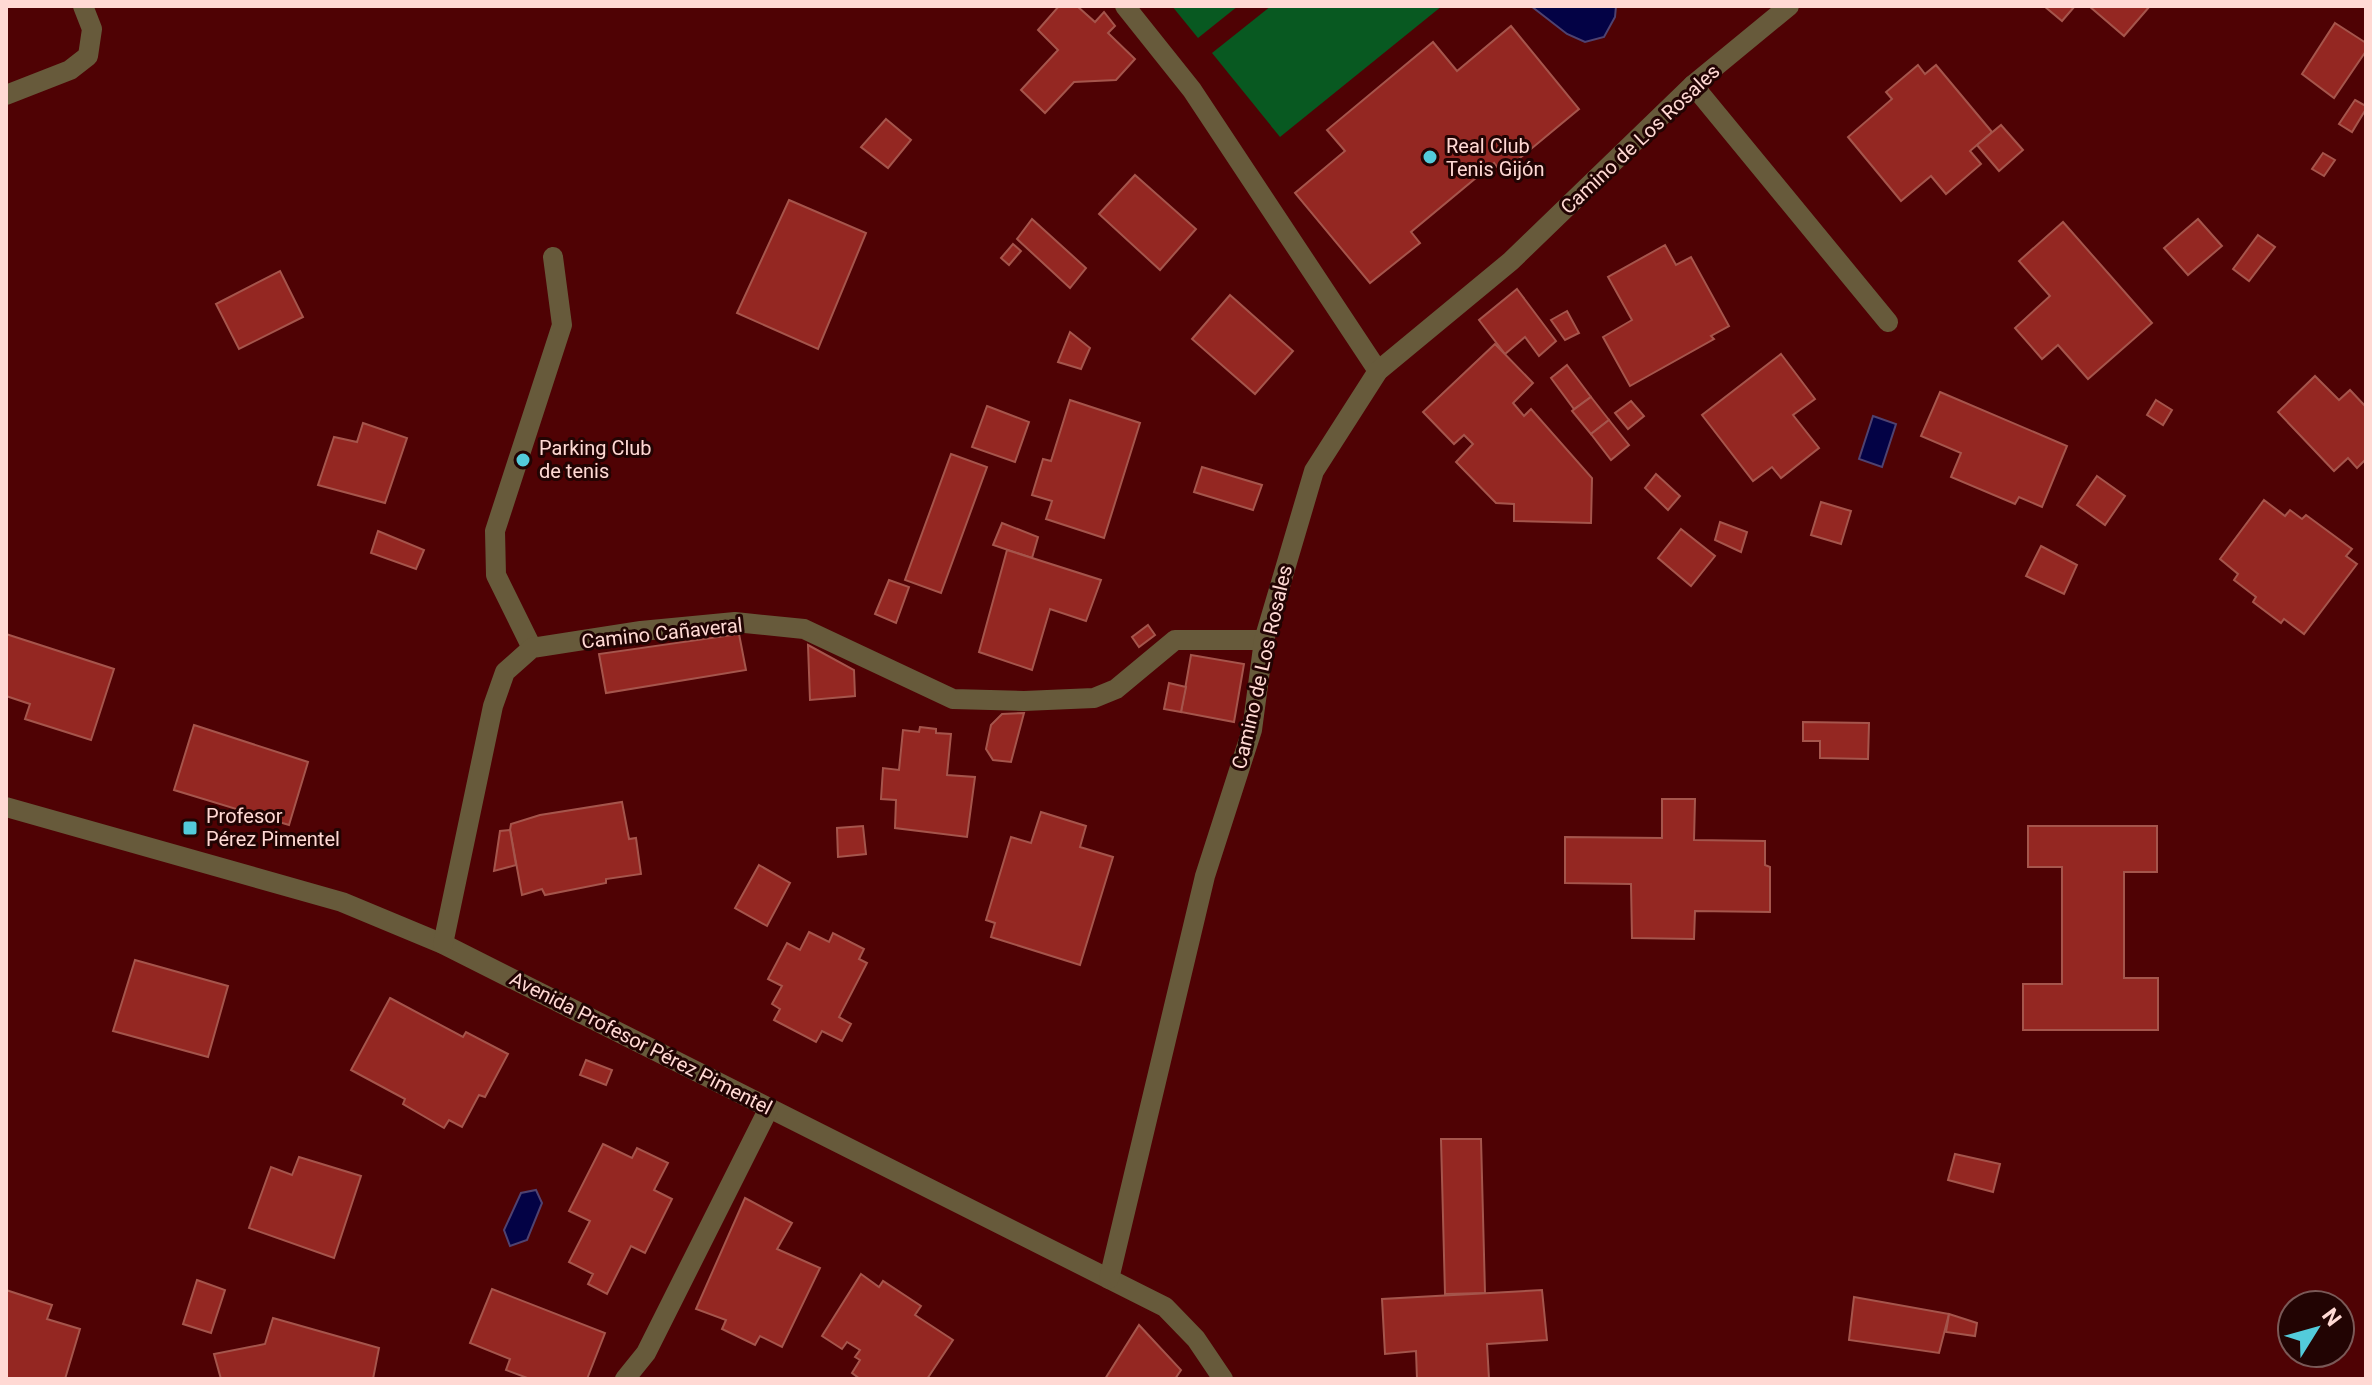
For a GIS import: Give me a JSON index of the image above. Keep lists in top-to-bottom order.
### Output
{
  "streets": {
    "street": ["Camino de Los Rosales", "Camino Cañaveral", "Avenida Profesor Pérez Pimentel"]
  },
  "crossings": [
    ["Camino de Los Rosales", "Camino Cañaveral"],
    ["Camino de Los Rosales", "Avenida Profesor Pérez Pimentel"]
  ],
  "places": {
    "other": ["Real Club Tenis Gijón", "Parking Club de tenis"],
    "transit": ["Profesor Pérez Pimentel"]
  },
  "north": "top right"
}
